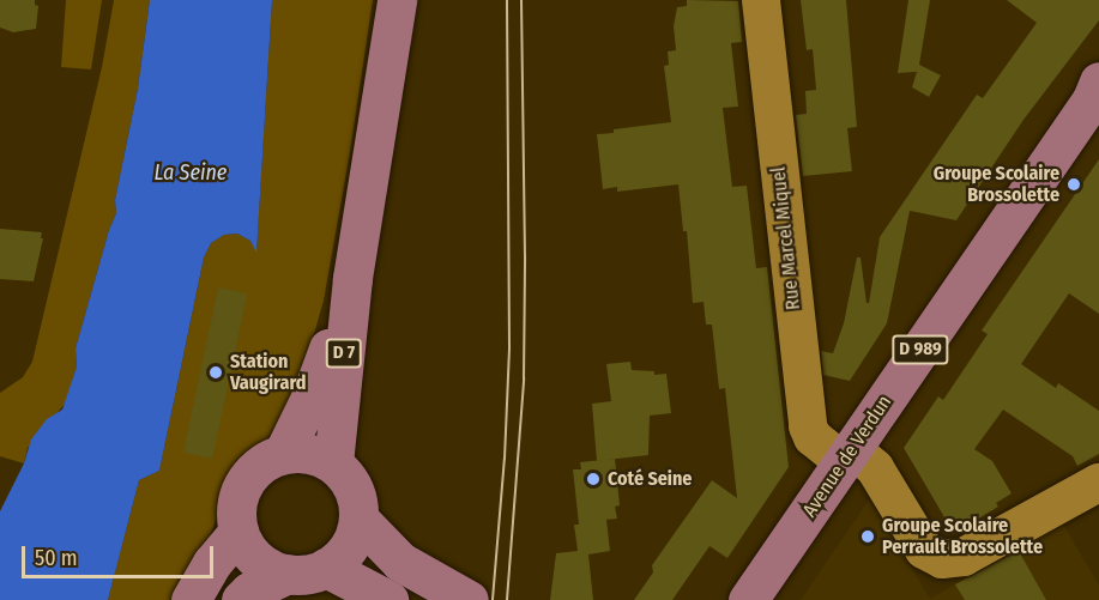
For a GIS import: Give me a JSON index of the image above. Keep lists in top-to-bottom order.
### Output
{
  "streets": {
    "main road": ["D 989", "D 7", "Avenue de Verdun"],
    "street": ["Rue Marcel Miquel"]
  },
  "crossings": [
    ["Rue Marcel Miquel", "Avenue de Verdun"]
  ],
  "water": ["La Seine"],
  "places": [
    "Groupe Scolaire Brossolette",
    "Station Vaugirard",
    "Coté Seine",
    "Groupe Scolaire Perrault Brossolette"
  ],
  "scale_bar": "50 m"
}
